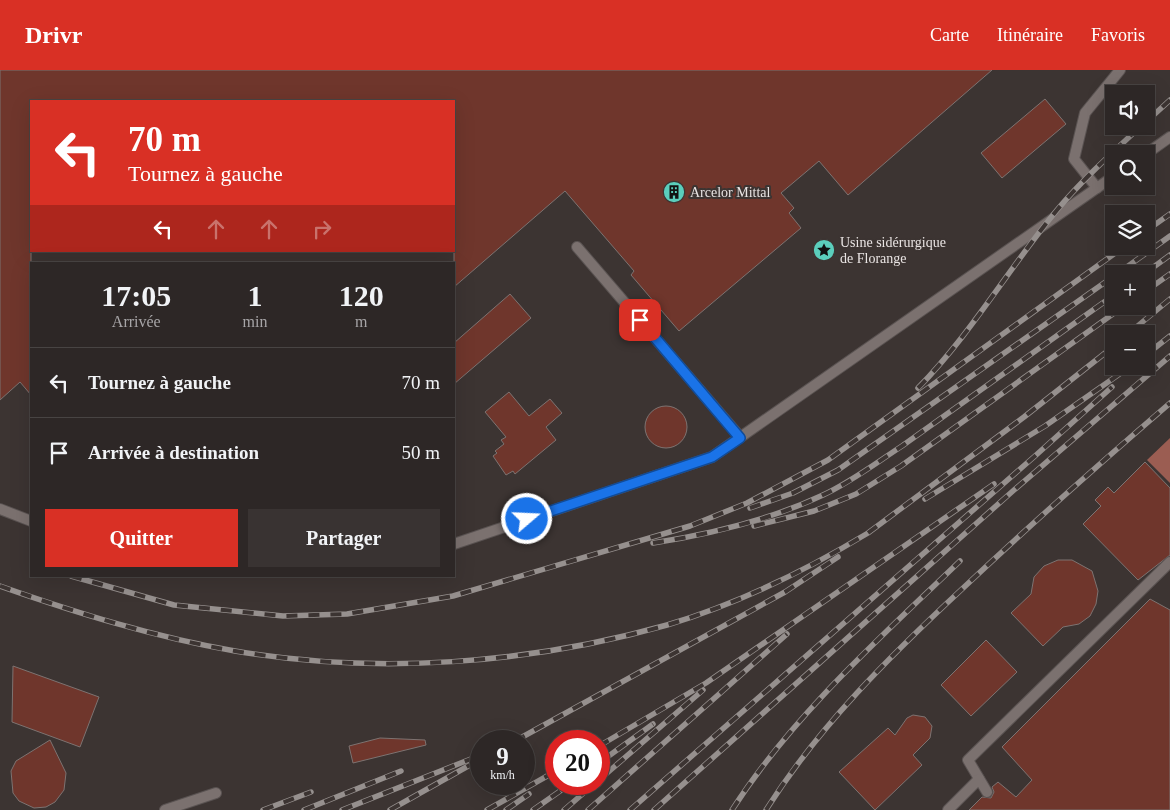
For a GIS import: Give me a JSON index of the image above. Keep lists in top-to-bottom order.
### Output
{
  "places": {
    "building": ["Arcelor Mittal"],
    "place": ["Usine sidérurgique de Florange"]
  },
  "page": {
    "header": "Drivr",
    "nav": ["Carte", "Itinéraire", "Favoris"],
    "map_buttons": ["+", "−"],
    "turn": ["70 m", "Tournez à gauche"],
    "eta": [
      "17:05",
      "Arrivée",
      "1",
      "min",
      "120",
      "m"
    ],
    "list": [
      {
        "name": "Tournez à gauche",
        "value": "70 m"
      },
      {
        "name": "Arrivée à destination",
        "value": "50 m"
      }
    ],
    "buttons": ["Quitter", "Partager"],
    "speed": "9 km/h",
    "limit": "20"
  }
}
